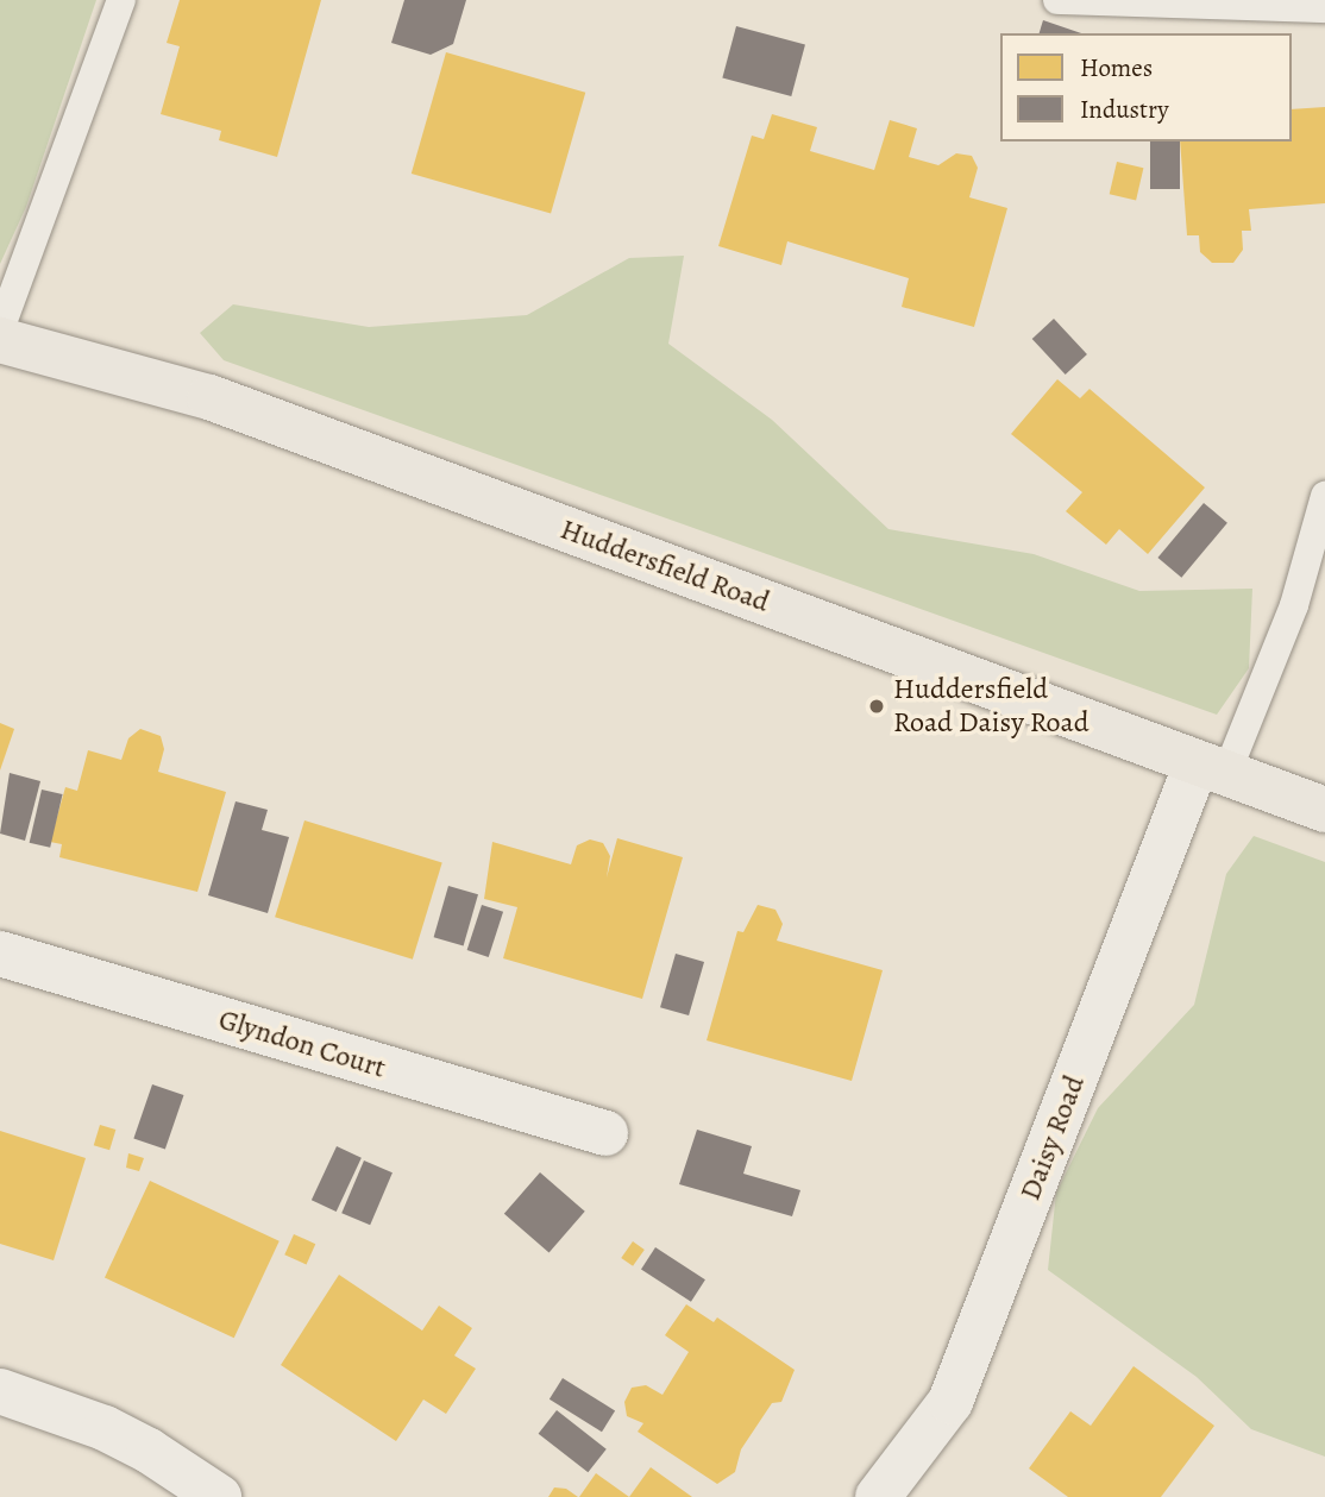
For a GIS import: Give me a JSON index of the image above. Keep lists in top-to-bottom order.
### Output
{
  "streets": {
    "main road": ["Huddersfield Road"],
    "street": ["Glyndon Court", "Daisy Road"]
  },
  "crossings": [
    ["Huddersfield Road", "Daisy Road"]
  ],
  "places": ["Huddersfield Road Daisy Road"],
  "legend": ["Homes", "Industry"]
}
